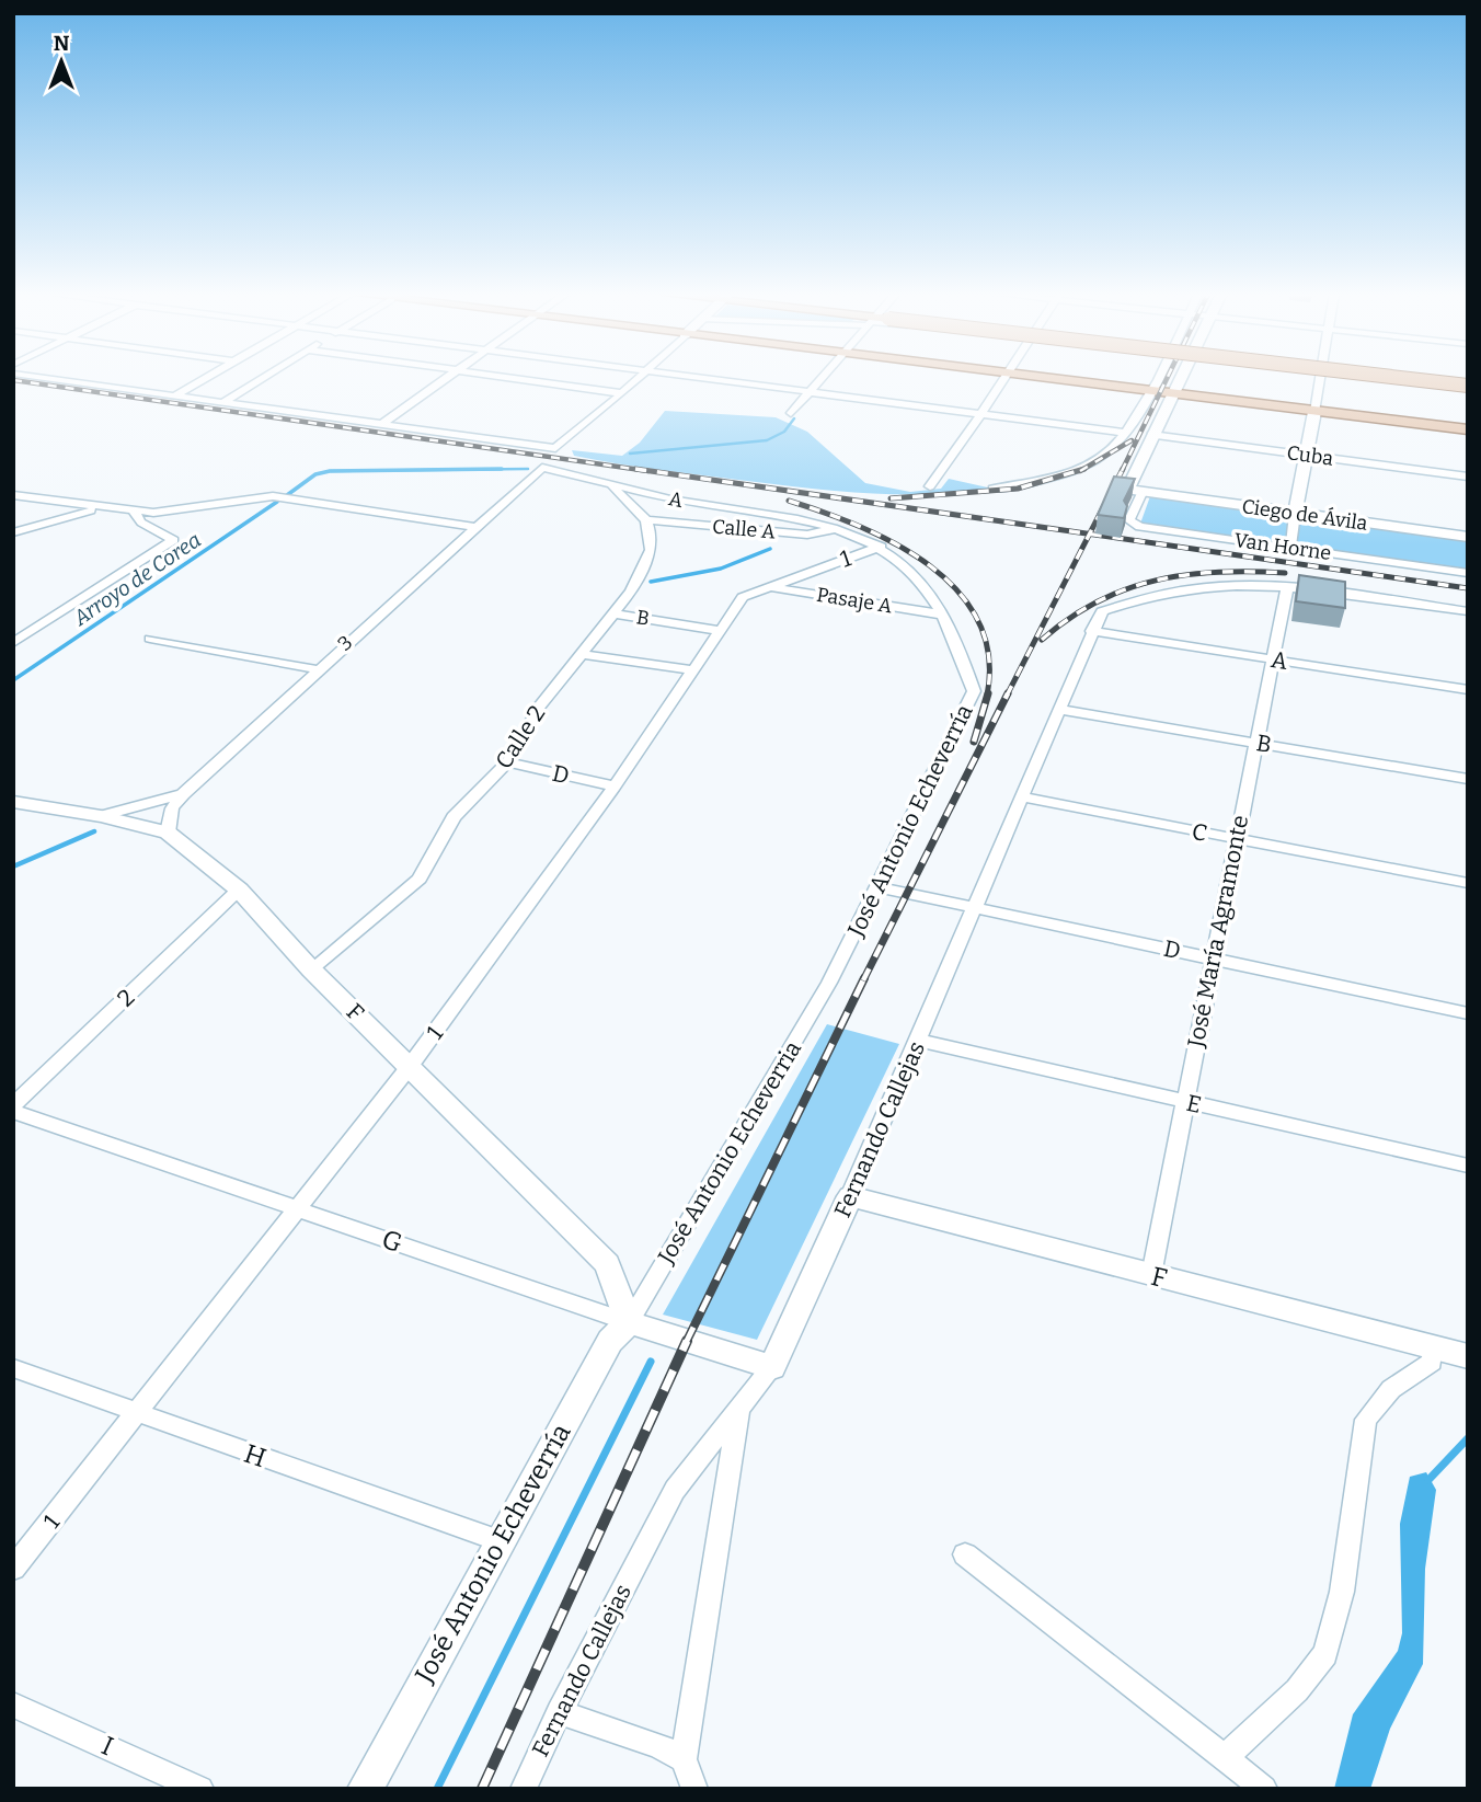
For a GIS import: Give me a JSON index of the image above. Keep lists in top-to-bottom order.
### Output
{
  "streets": {
    "street": [
      "Cuba",
      "A",
      "Ciego de Ávila",
      "Calle A",
      "Van Horne",
      "1",
      "Pasaje A",
      "B",
      "3",
      "Calle 2",
      "D",
      "José Antonio Echeverría",
      "C",
      "José María Agramonte",
      "2",
      "F",
      "E",
      "Fernando Callejas",
      "José Antonio Echeverria",
      "G",
      "H",
      "I"
    ]
  },
  "crossings": [
    ["A", "Calle A"],
    ["A", "1"],
    ["A", "3"],
    ["A", "José Antonio Echeverría"],
    ["A", "José María Agramonte"],
    ["A", "Fernando Callejas"],
    ["Ciego de Ávila", "Van Horne"],
    ["Calle A", "Calle 2"],
    ["1", "Pasaje A"],
    ["1", "B"],
    ["1", "D"],
    ["1", "José Antonio Echeverría"],
    ["1", "F"],
    ["1", "G"],
    ["1", "H"],
    ["Pasaje A", "José Antonio Echeverría"],
    ["B", "Calle 2"],
    ["B", "José María Agramonte"],
    ["B", "Fernando Callejas"],
    ["3", "F"],
    ["Calle 2", "D"],
    ["Calle 2", "F"],
    ["D", "José Antonio Echeverría"],
    ["D", "José María Agramonte"],
    ["D", "Fernando Callejas"],
    ["José Antonio Echeverría", "F"],
    ["José Antonio Echeverría", "José Antonio Echeverria"],
    ["José Antonio Echeverría", "G"],
    ["José Antonio Echeverría", "H"],
    ["C", "José María Agramonte"],
    ["C", "Fernando Callejas"],
    ["José María Agramonte", "F"],
    ["José María Agramonte", "E"],
    ["José María Agramonte", "Fernando Callejas"],
    ["2", "F"],
    ["F", "Fernando Callejas"],
    ["F", "José Antonio Echeverria"],
    ["F", "G"],
    ["E", "Fernando Callejas"],
    ["Fernando Callejas", "G"],
    ["José Antonio Echeverria", "G"]
  ],
  "water": ["Arroyo de Corea"],
  "north": "top"
}
